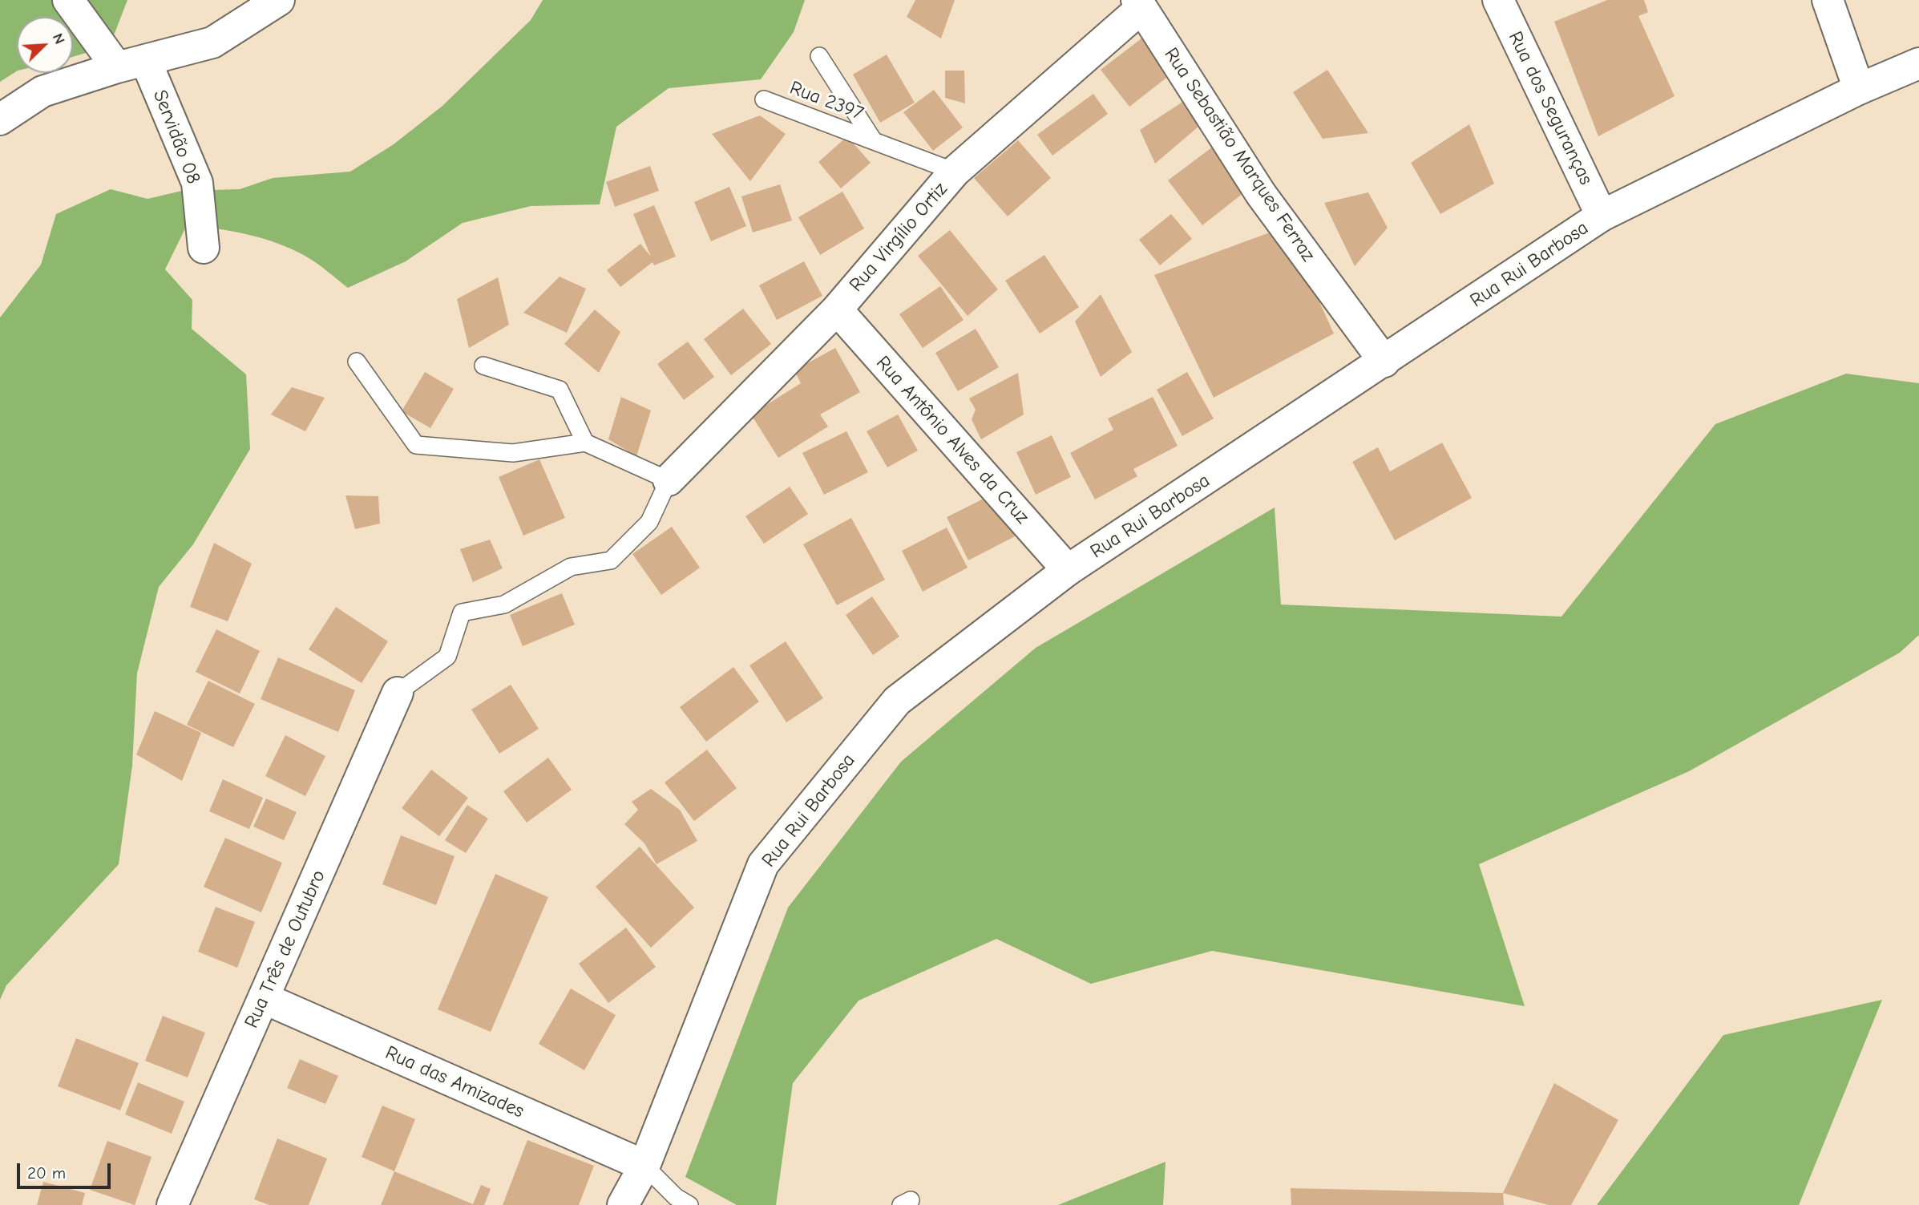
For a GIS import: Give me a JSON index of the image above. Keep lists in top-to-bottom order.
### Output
{
  "streets": {
    "street": [
      "Rua dos Seguranças",
      "Servidão 08",
      "Rua Sebastião Marques Ferraz",
      "Rua Virgílio Ortiz",
      "Rua Rui Barbosa",
      "Rua Antônio Alves da Cruz",
      "Rua Três de Outubro",
      "Rua das Amizades"
    ],
    "lane": ["Rua 2397"]
  },
  "crossings": [
    ["Rua 2397", "Rua Virgílio Ortiz"],
    ["Rua dos Seguranças", "Rua Rui Barbosa"],
    ["Rua Sebastião Marques Ferraz", "Rua Virgílio Ortiz"],
    ["Rua Sebastião Marques Ferraz", "Rua Rui Barbosa"],
    ["Rua Virgílio Ortiz", "Rua Antônio Alves da Cruz"],
    ["Rua Rui Barbosa", "Rua Antônio Alves da Cruz"],
    ["Rua Rui Barbosa", "Rua das Amizades"],
    ["Rua Três de Outubro", "Rua das Amizades"]
  ],
  "scale_bar": "20 m",
  "north": "top right"
}
